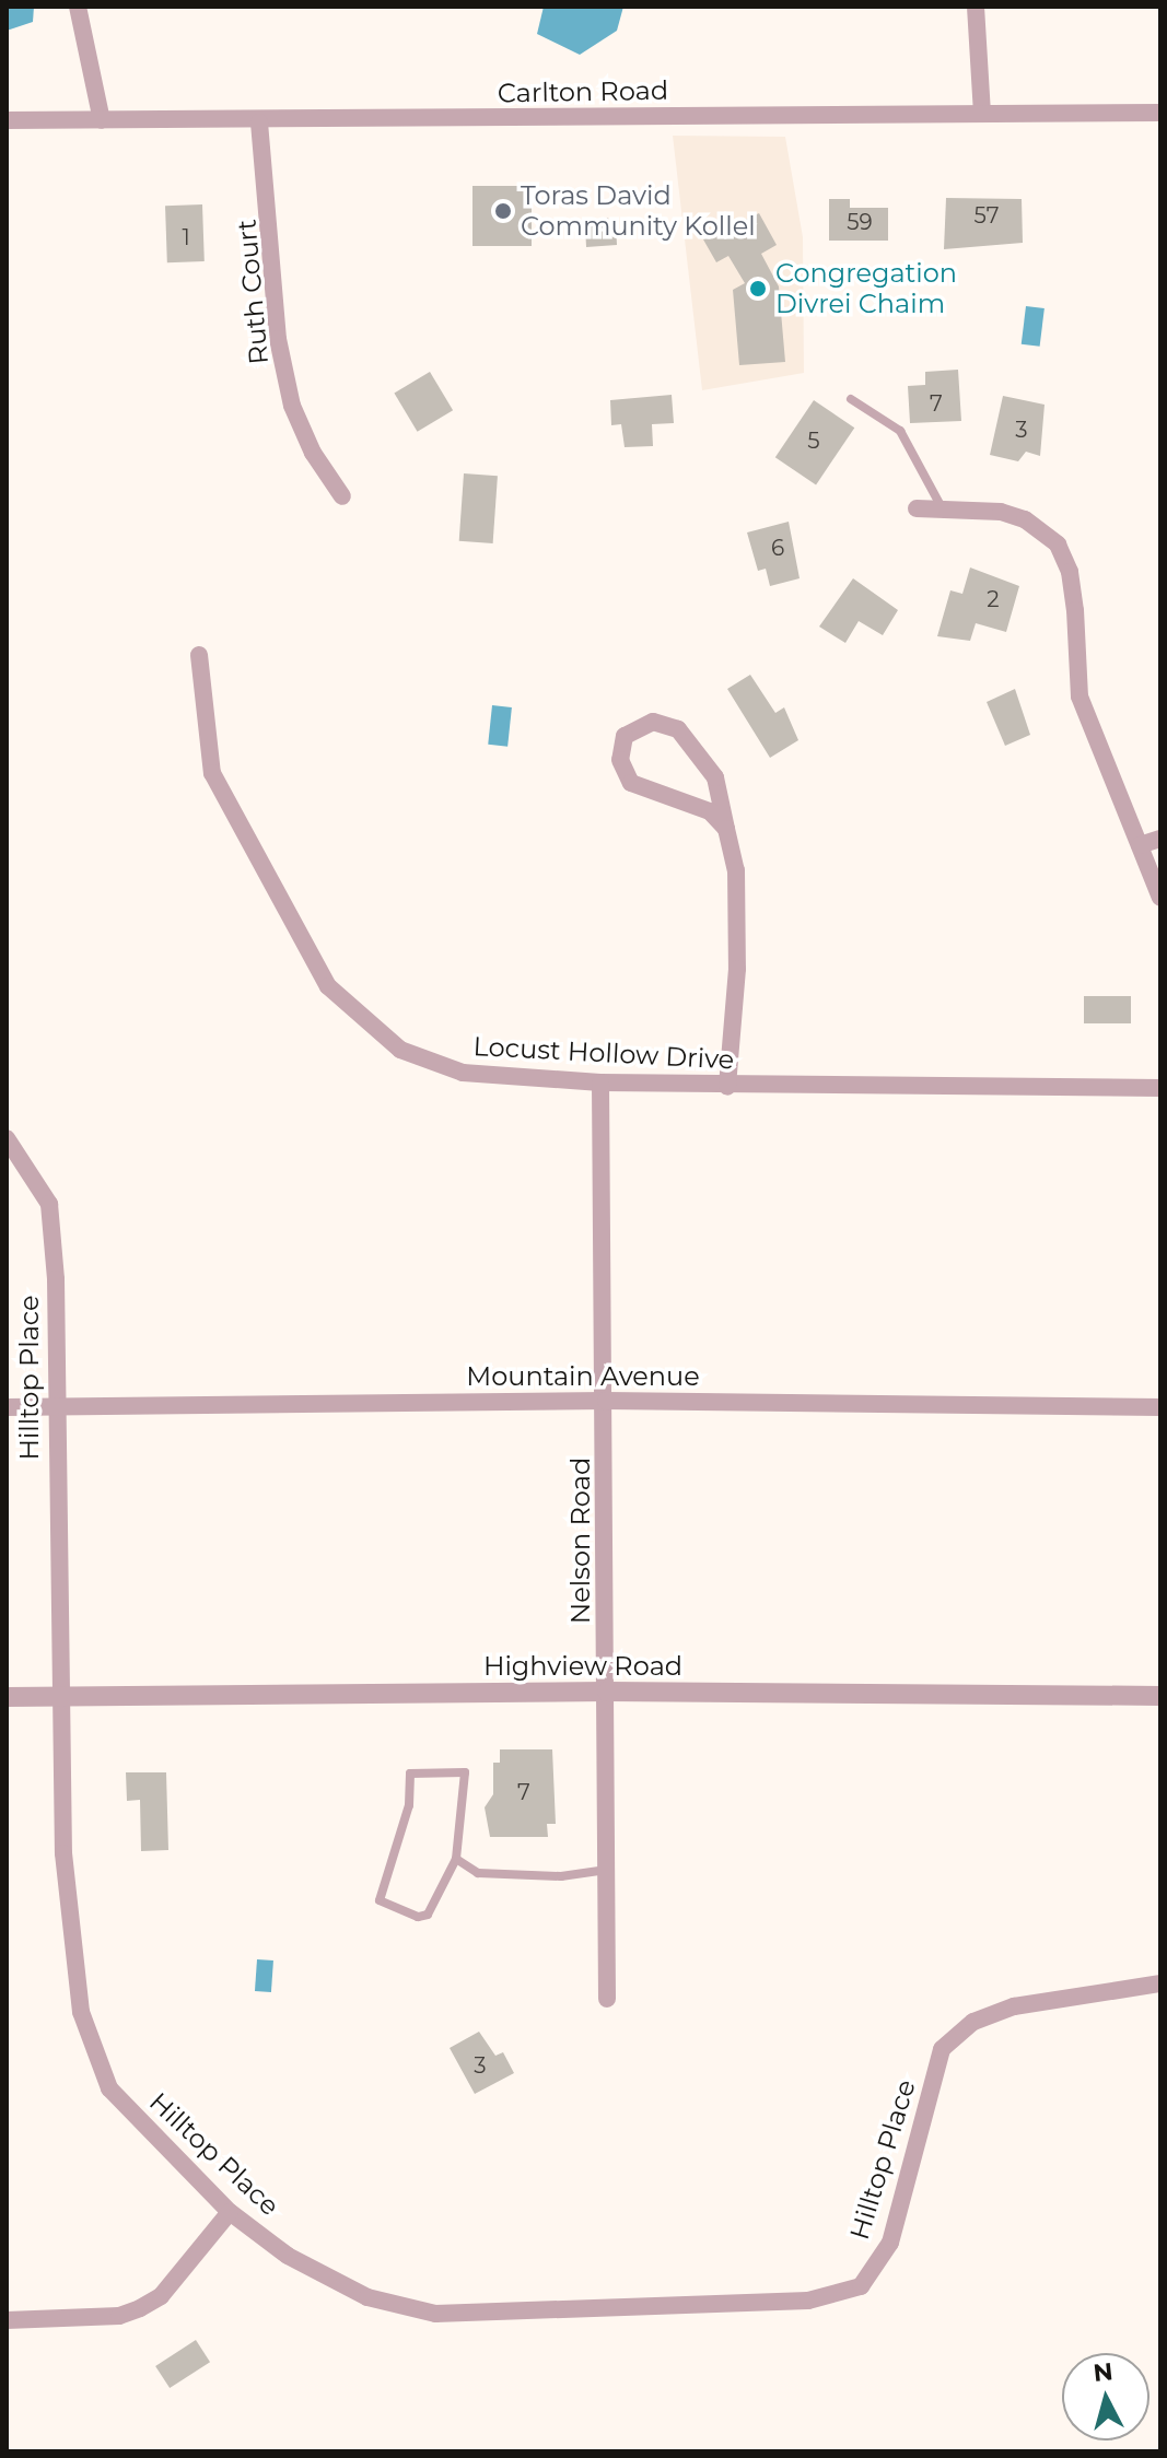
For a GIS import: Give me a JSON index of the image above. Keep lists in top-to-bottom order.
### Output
{
  "streets": {
    "street": [
      "Carlton Road",
      "Ruth Court",
      "Locust Hollow Drive",
      "Mountain Avenue",
      "Hilltop Place",
      "Nelson Road",
      "Highview Road"
    ]
  },
  "crossings": [
    ["Carlton Road", "Ruth Court"],
    ["Locust Hollow Drive", "Nelson Road"],
    ["Mountain Avenue", "Hilltop Place"],
    ["Mountain Avenue", "Nelson Road"],
    ["Hilltop Place", "Highview Road"],
    ["Nelson Road", "Highview Road"]
  ],
  "places": ["Toras David Community Kollel", "Congregation Divrei Chaim"],
  "house_numbers": [
    "57",
    "59",
    "1",
    "7",
    "3",
    "5",
    "6",
    "2",
    "7",
    "3"
  ],
  "north": "top"
}
